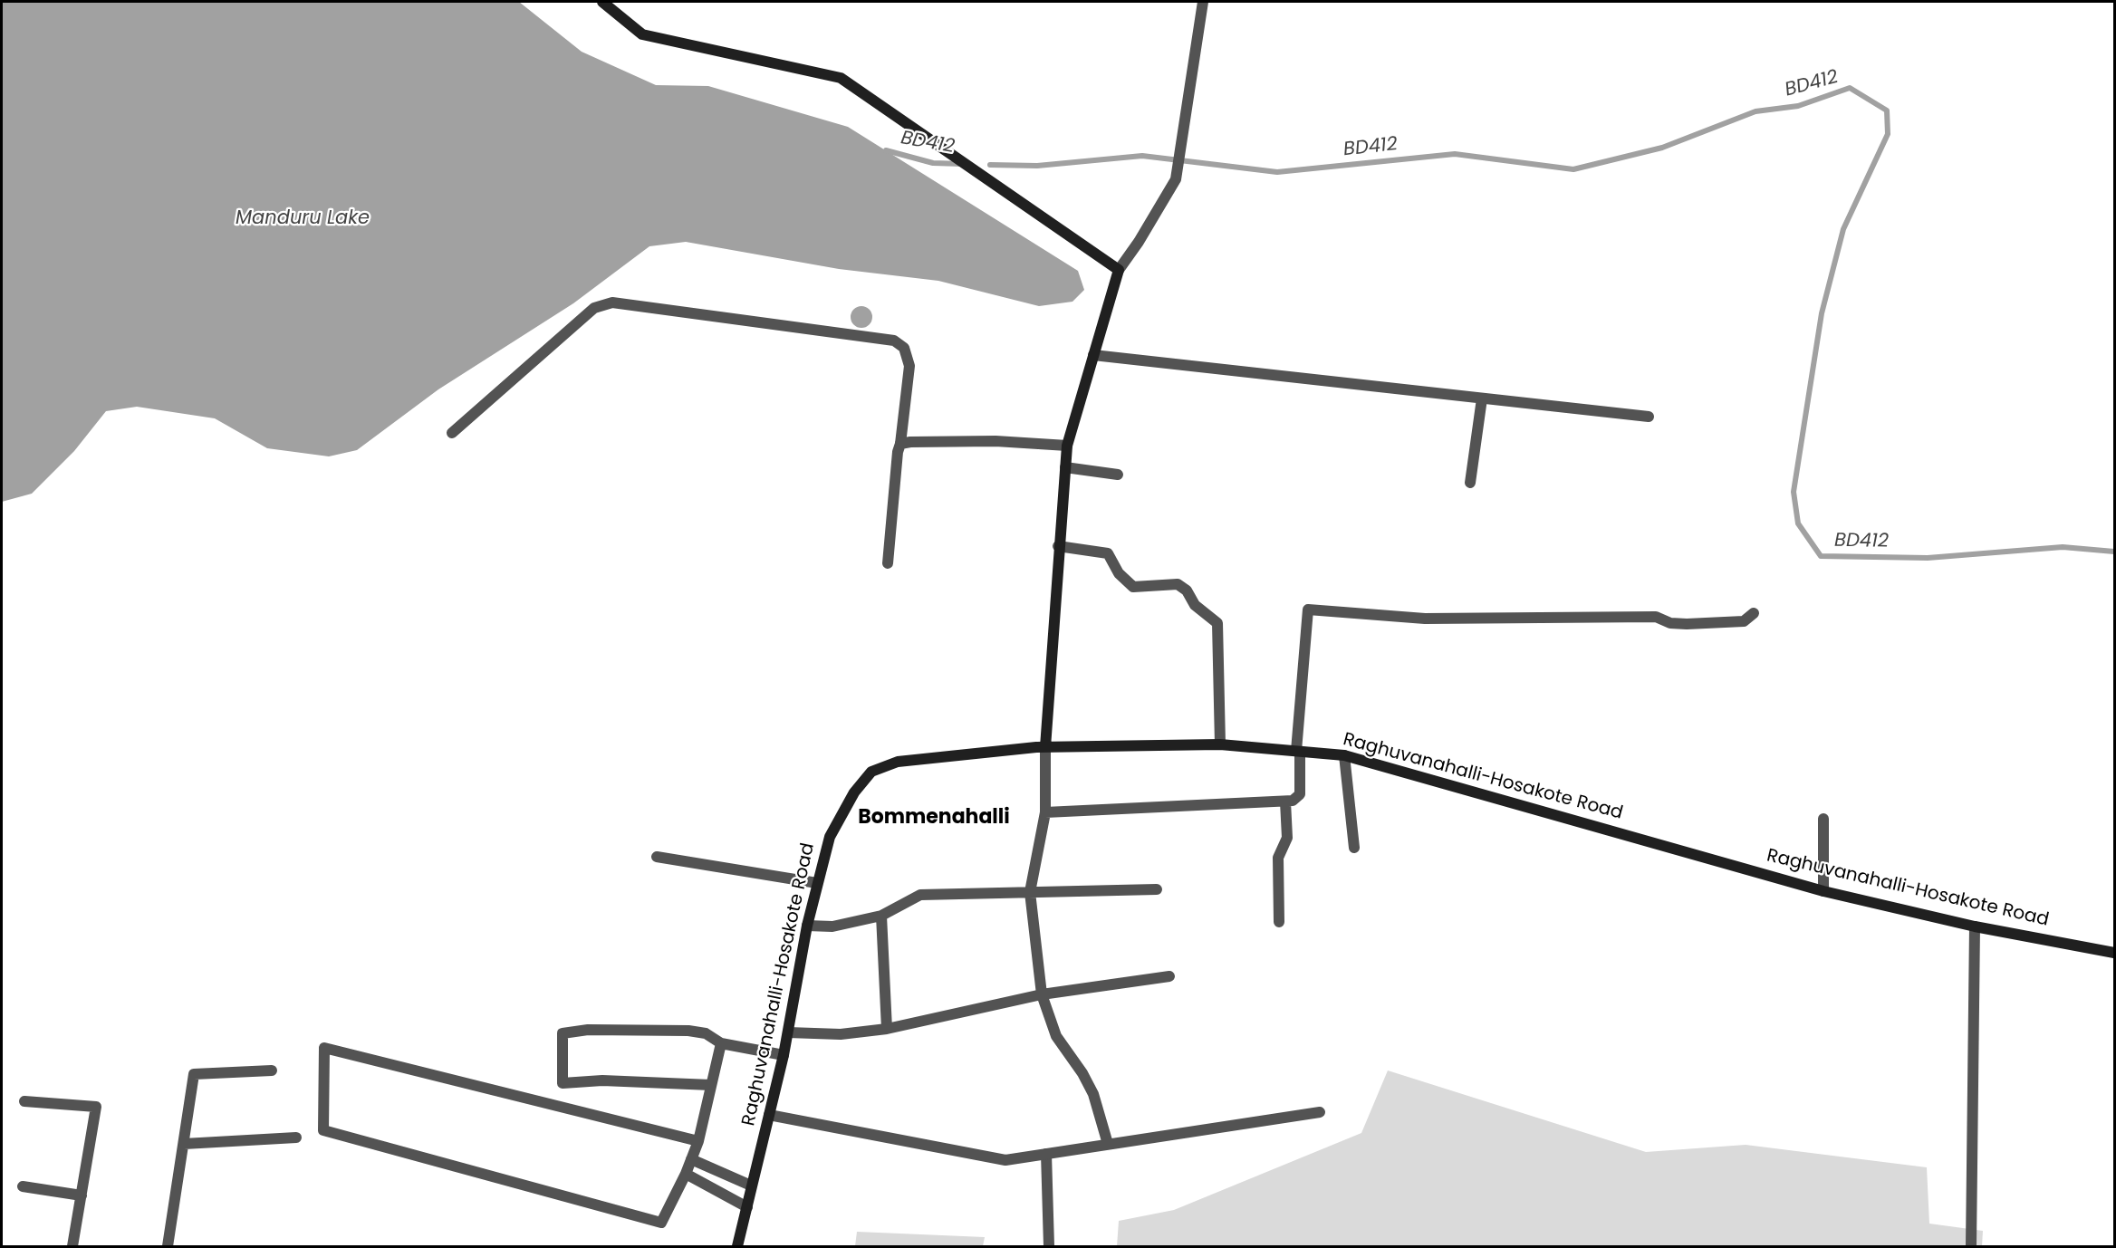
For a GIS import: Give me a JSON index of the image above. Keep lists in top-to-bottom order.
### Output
{
  "streets": {
    "main road": ["Raghuvanahalli-Hosakote Road"]
  },
  "districts": ["Bommenahalli"],
  "water": ["BD412", "Manduru Lake"]
}
